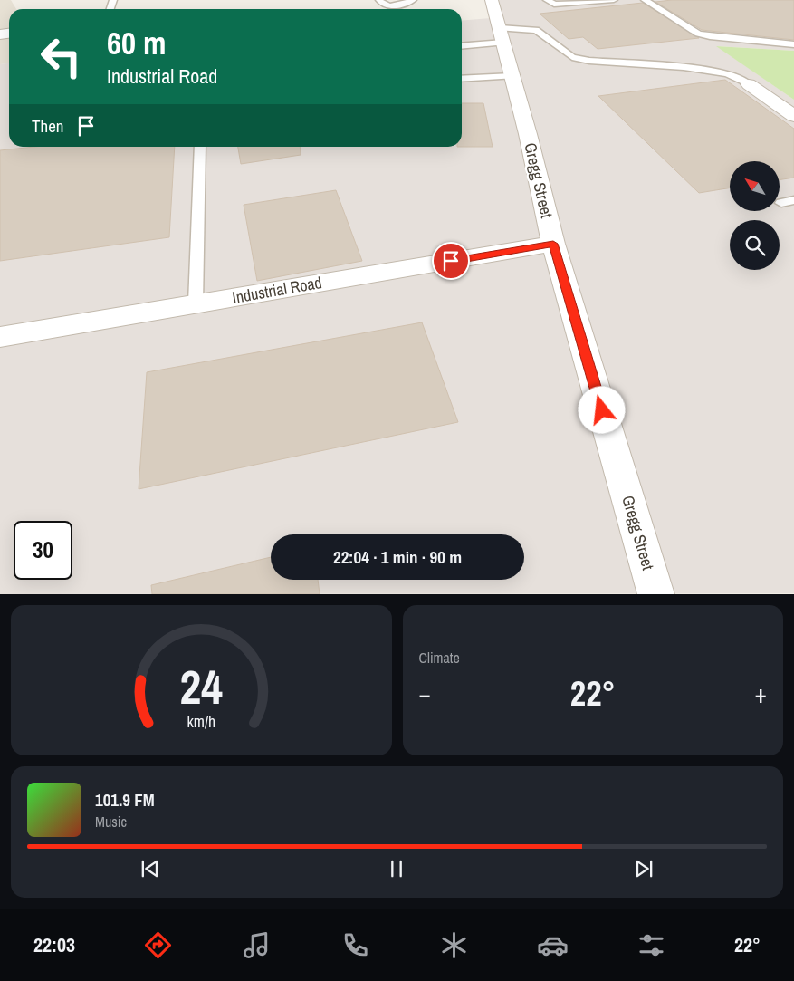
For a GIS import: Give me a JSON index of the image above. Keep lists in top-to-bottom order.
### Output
{
  "streets": {
    "street": ["Gregg Street", "Industrial Road"]
  },
  "crossings": [
    ["Gregg Street", "Industrial Road"]
  ],
  "north": "top left",
  "page": {
    "turn": ["60 m", "Industrial Road"],
    "then": "Then",
    "limit": "30",
    "trip": "22:04 · 1 min · 90 m",
    "tile": "Climate",
    "heat": ["−", "22°", "+"],
    "song": ["101.9 FM", "Music"],
    "tabs": ["22:03", "22°"],
    "gauge": ["24", "km/h"]
  }
}
